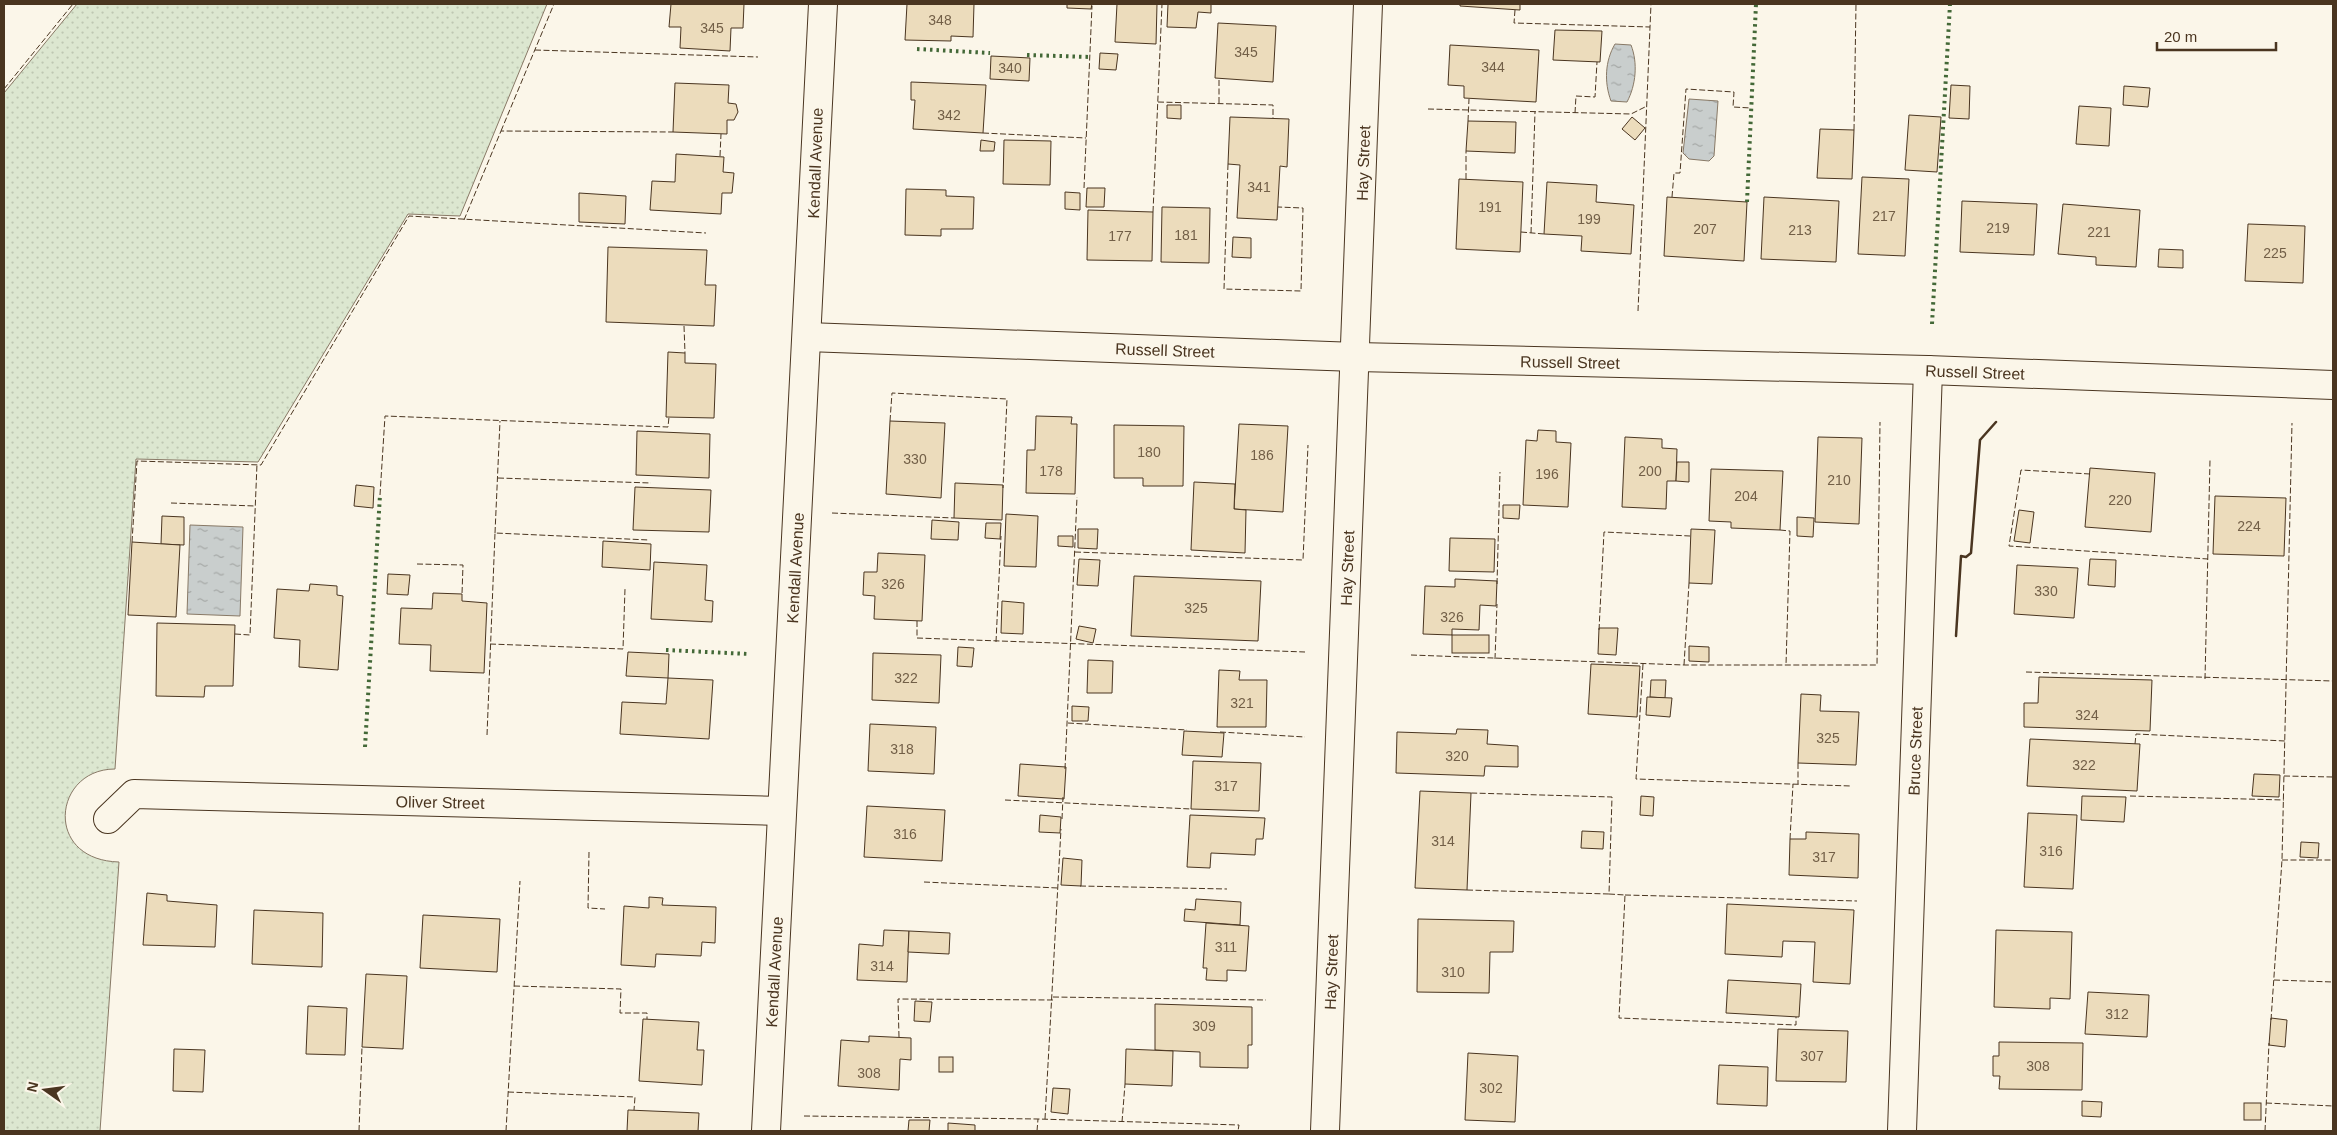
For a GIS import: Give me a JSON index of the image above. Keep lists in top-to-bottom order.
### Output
{
  "streets": {
    "street": [
      "Kendall Avenue",
      "Hay Street",
      "Russell Street",
      "Bruce Street",
      "Oliver Street"
    ]
  },
  "crossings": [
    ["Kendall Avenue", "Russell Street"],
    ["Kendall Avenue", "Oliver Street"],
    ["Hay Street", "Russell Street"],
    ["Russell Street", "Bruce Street"]
  ],
  "house_numbers": [
    "348",
    "345",
    "345",
    "344",
    "340",
    "342",
    "341",
    "191",
    "217",
    "199",
    "219",
    "207",
    "213",
    "221",
    "181",
    "177",
    "225",
    "180",
    "186",
    "330",
    "178",
    "200",
    "196",
    "210",
    "204",
    "220",
    "224",
    "326",
    "330",
    "325",
    "326",
    "322",
    "321",
    "324",
    "325",
    "318",
    "320",
    "322",
    "317",
    "316",
    "314",
    "316",
    "317",
    "311",
    "314",
    "310",
    "312",
    "309",
    "307",
    "308",
    "308",
    "302"
  ],
  "scale_bar": "20 m",
  "north": "left"
}
